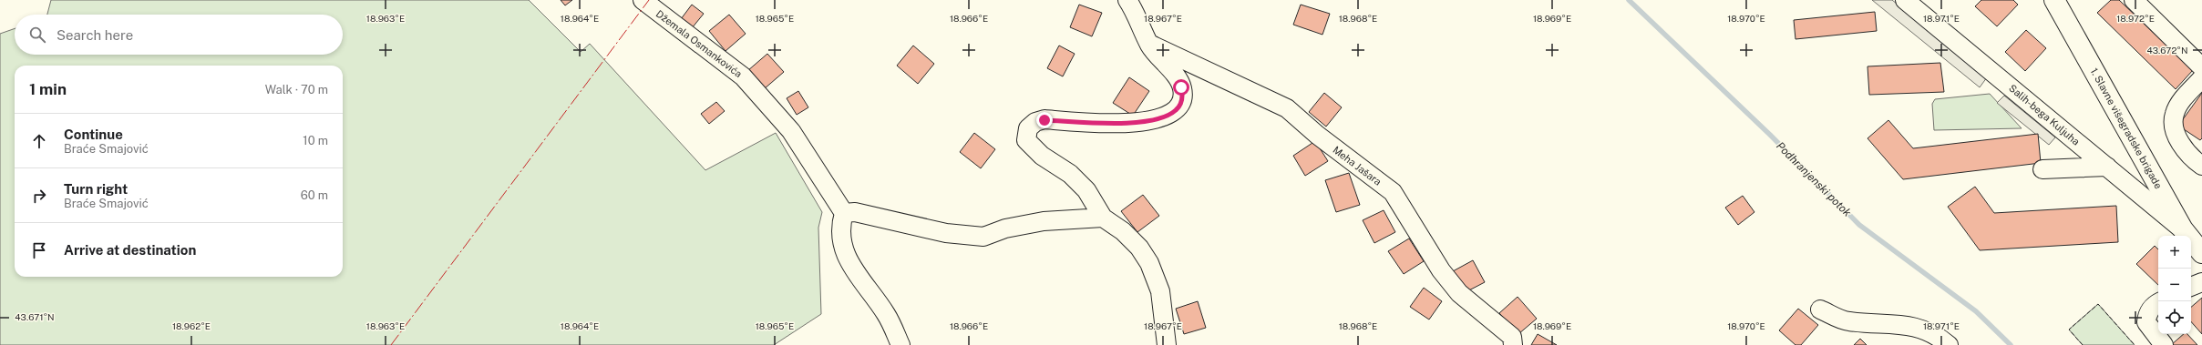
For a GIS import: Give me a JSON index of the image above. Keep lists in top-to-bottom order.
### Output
{
  "streets": {
    "main road": ["1. Slavne višegradske brigade"],
    "street": ["Džemala Osmankovića", "Salih-bega Kuljuha", "Meha Jašara"]
  },
  "crossings": [
    ["Salih-bega Kuljuha", "1. Slavne višegradske brigade"]
  ],
  "water": ["Podhranjenski potok"],
  "page": {
    "search": "Search here",
    "heading": ["1 min", "Walk · 70 m"],
    "list": [
      ["Continue", "Braće Smajović", "10 m"],
      ["Turn right", "Braće Smajović", "60 m"],
      "Arrive at destination"
    ],
    "map_buttons": ["+", "−"]
  },
  "coordinates": [
    "18.963°E",
    "18.964°E",
    "18.965°E",
    "18.966°E",
    "18.967°E",
    "18.968°E",
    "18.969°E",
    "18.970°E",
    "18.971°E",
    "18.972°E",
    "43.672°N",
    "43.671°N",
    "18.962°E"
  ]
}
